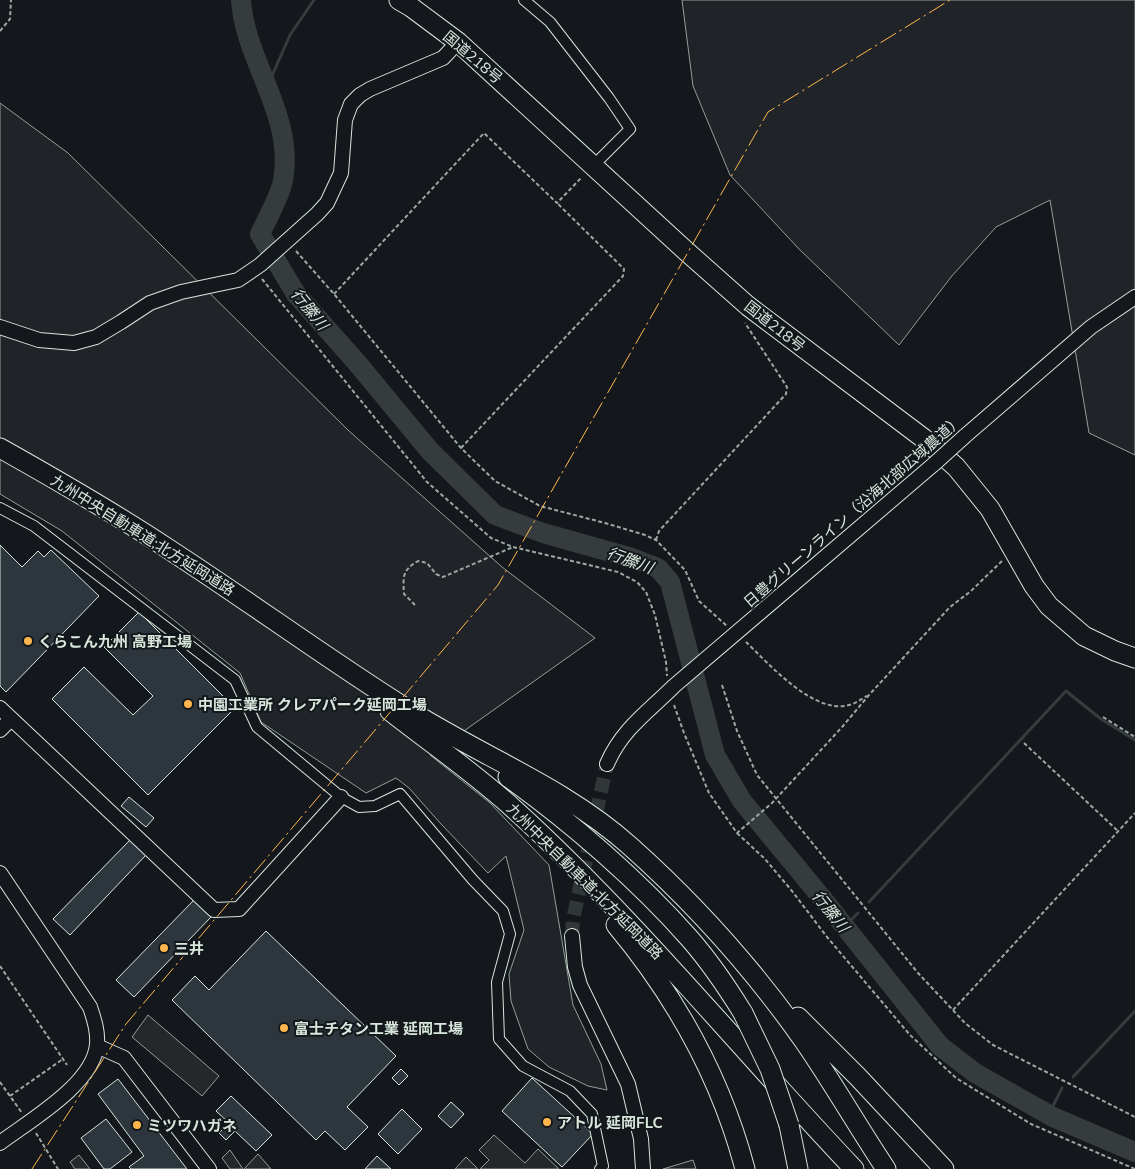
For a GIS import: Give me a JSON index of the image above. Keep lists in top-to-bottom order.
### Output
{
  "streets": {
    "highway": ["国道218号", "九州中央自動車道;北方延岡道路"],
    "street": ["日豊グリーンライン（沿海北部広域農道）"]
  },
  "water": ["行縢川"],
  "places": [
    "くらこん九州 高野工場",
    "中園工業所 クレアパーク延岡工場",
    "三井",
    "富士チタン工業 延岡工場",
    "アトル 延岡FLC",
    "ミツワハガネ"
  ]
}
